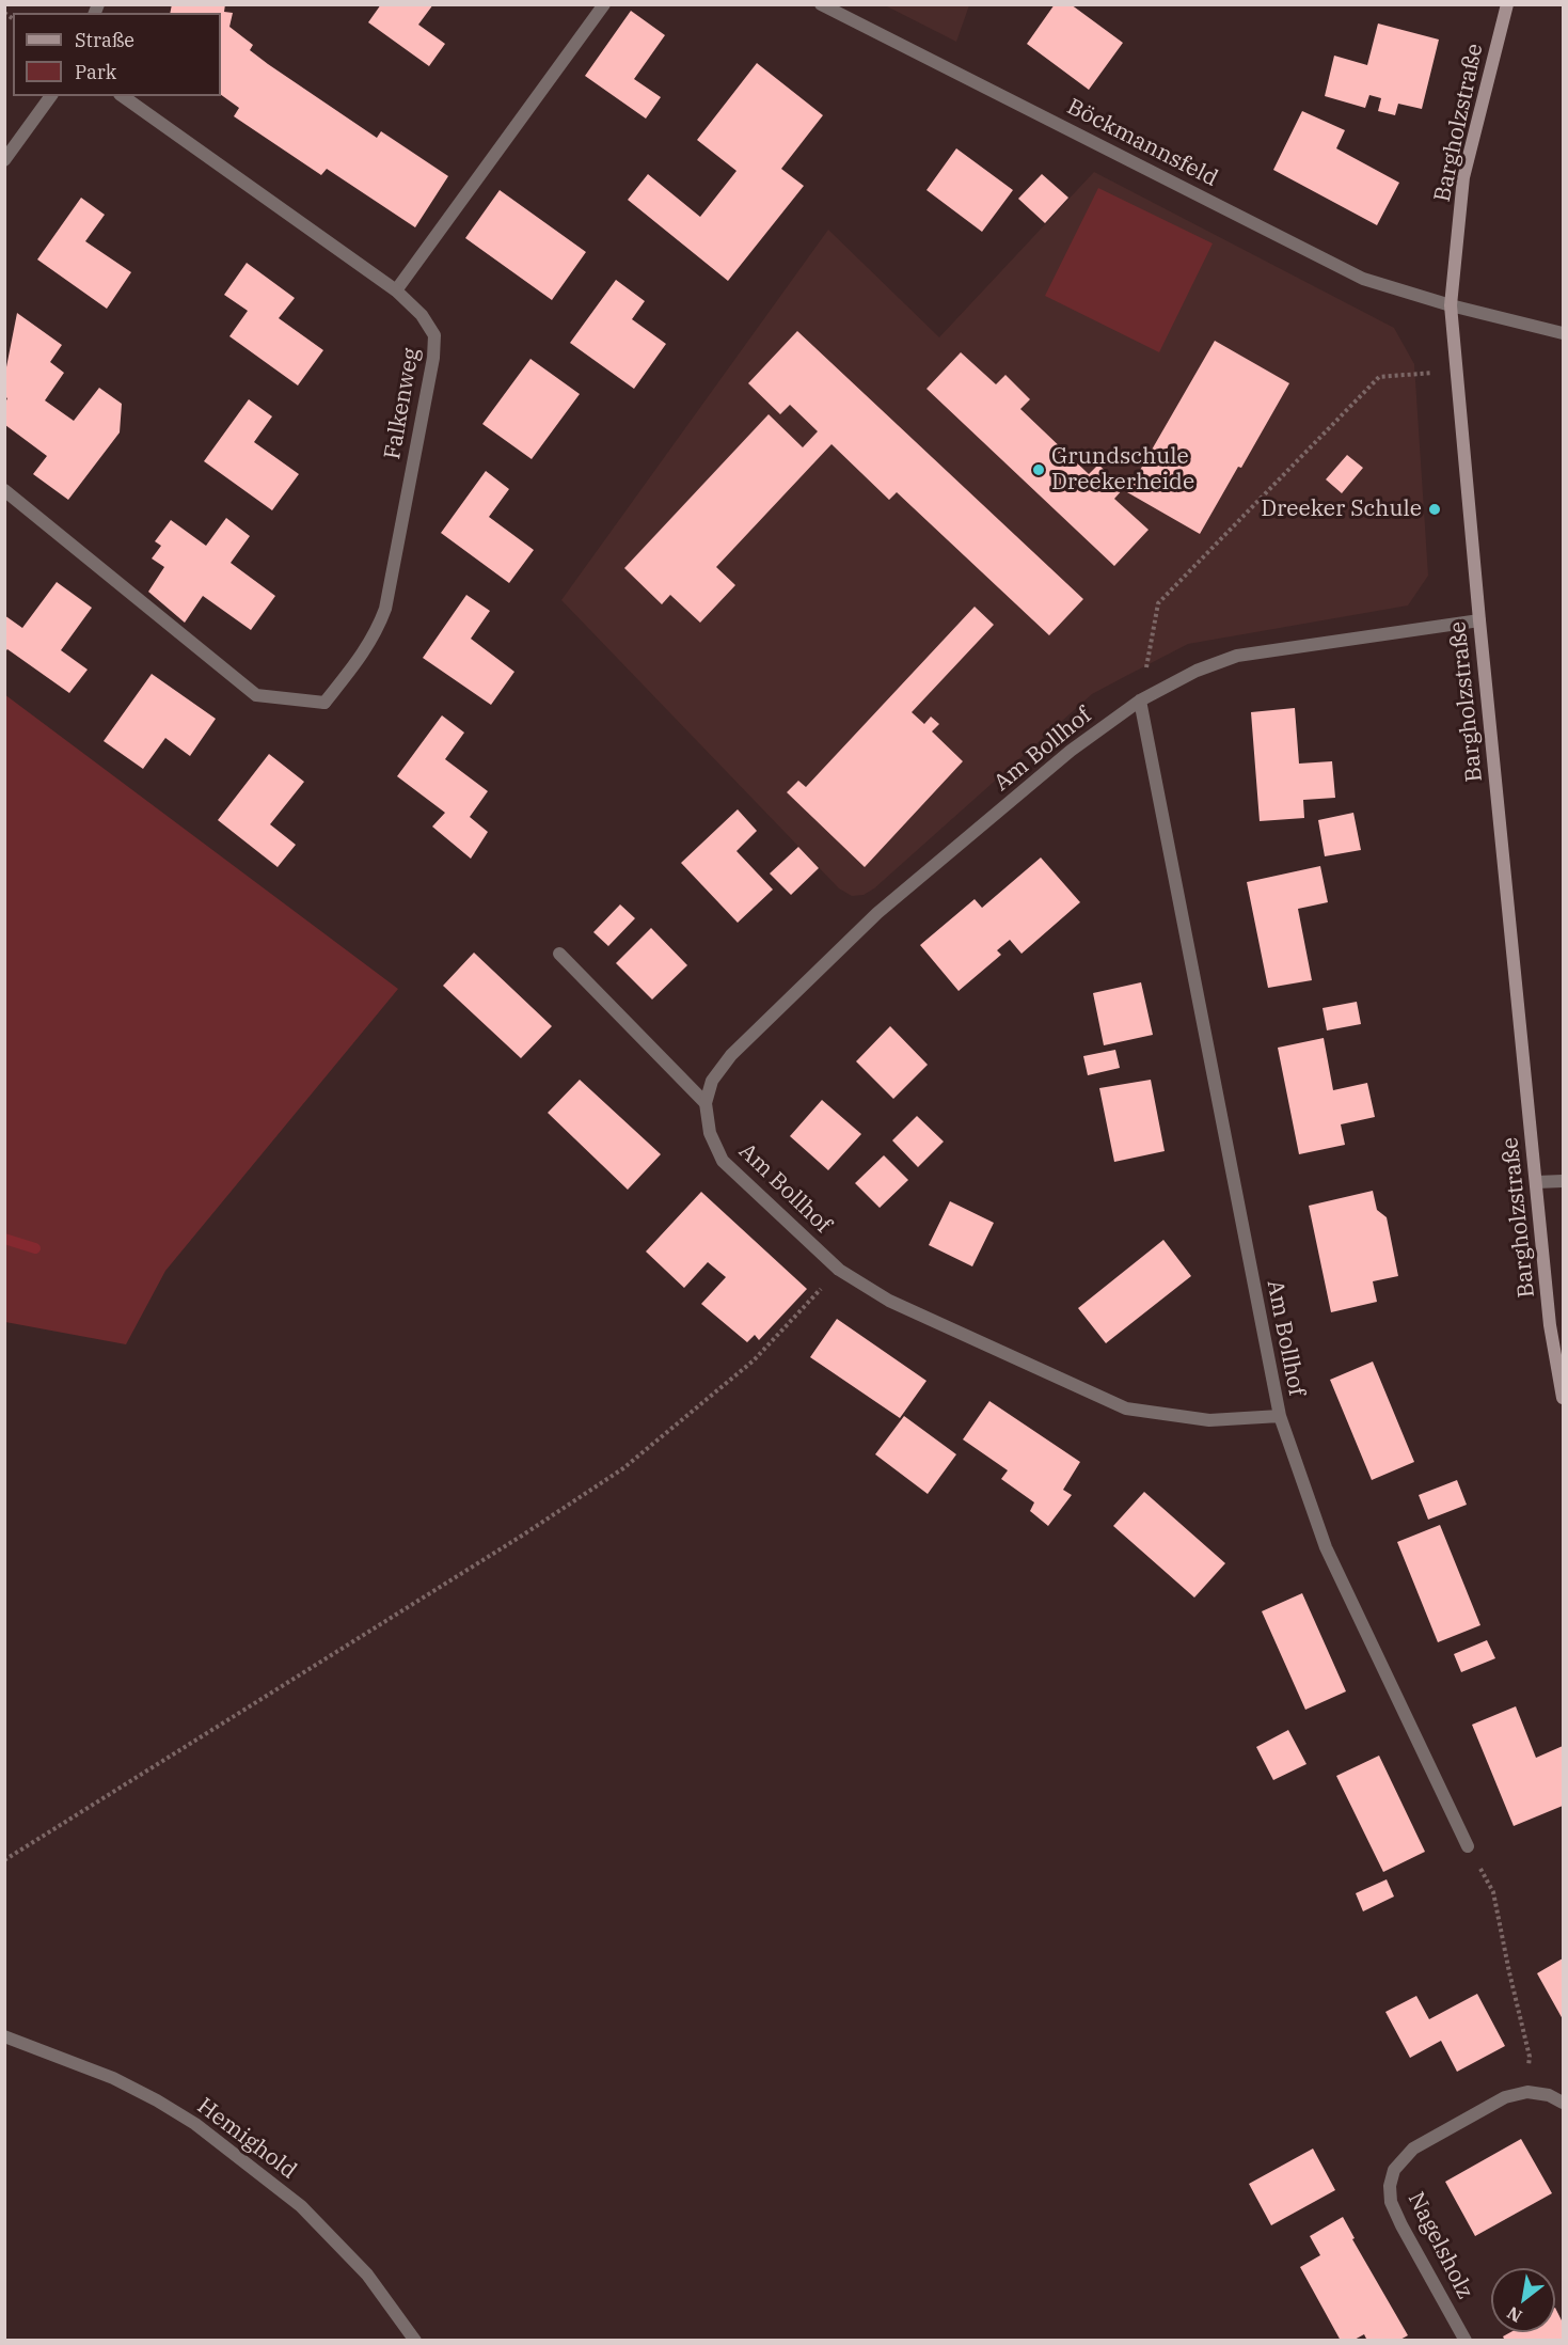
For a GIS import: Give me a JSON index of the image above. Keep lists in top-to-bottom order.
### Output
{
  "streets": {
    "main road": ["Bargholzstraße"],
    "street": [
      "Böckmannsfeld",
      "Falkenweg",
      "Am Bollhof",
      "Hemighold",
      "Nagelsholz"
    ]
  },
  "crossings": [
    ["Bargholzstraße", "Böckmannsfeld"],
    ["Bargholzstraße", "Am Bollhof"]
  ],
  "places": ["Grundschule Dreekerheide", "Dreeker Schule"],
  "legend": ["Straße", "Park"],
  "north": "bottom left"
}
